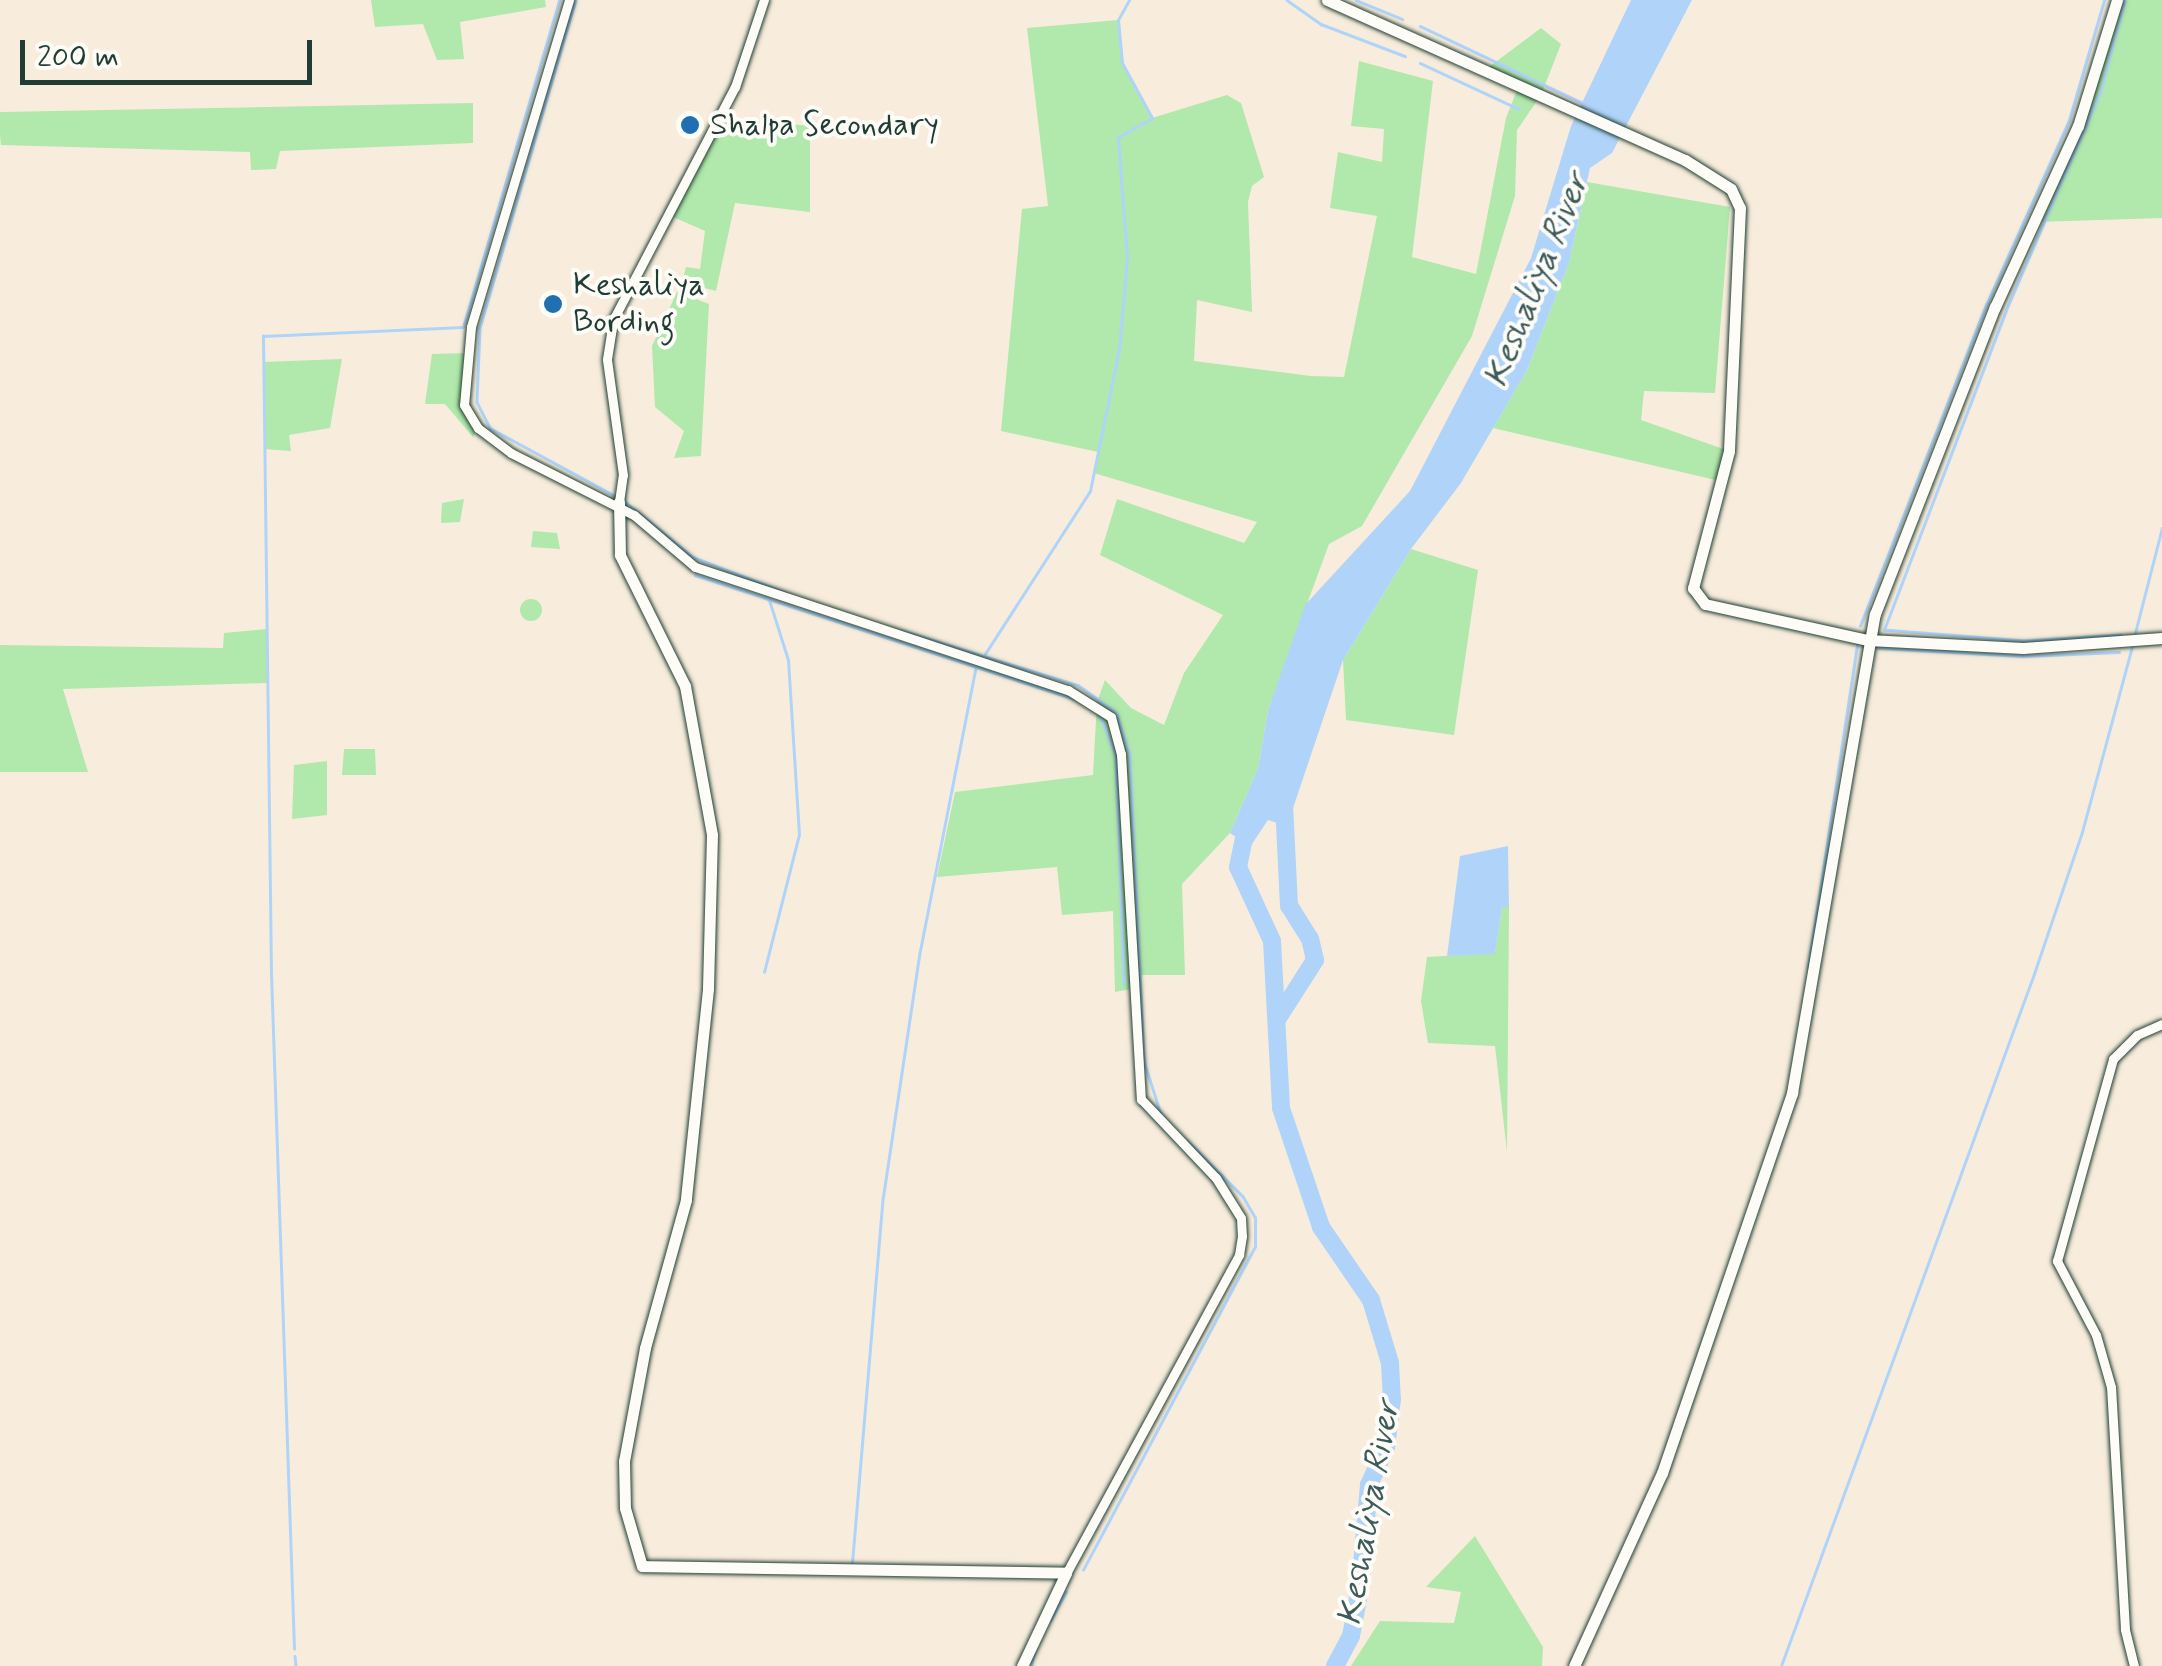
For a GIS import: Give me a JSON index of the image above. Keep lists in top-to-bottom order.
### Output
{
  "water": ["Keshaliya River"],
  "places": ["Shalpa Secondary", "Keshaliya Bording"],
  "scale_bar": "200 m"
}
